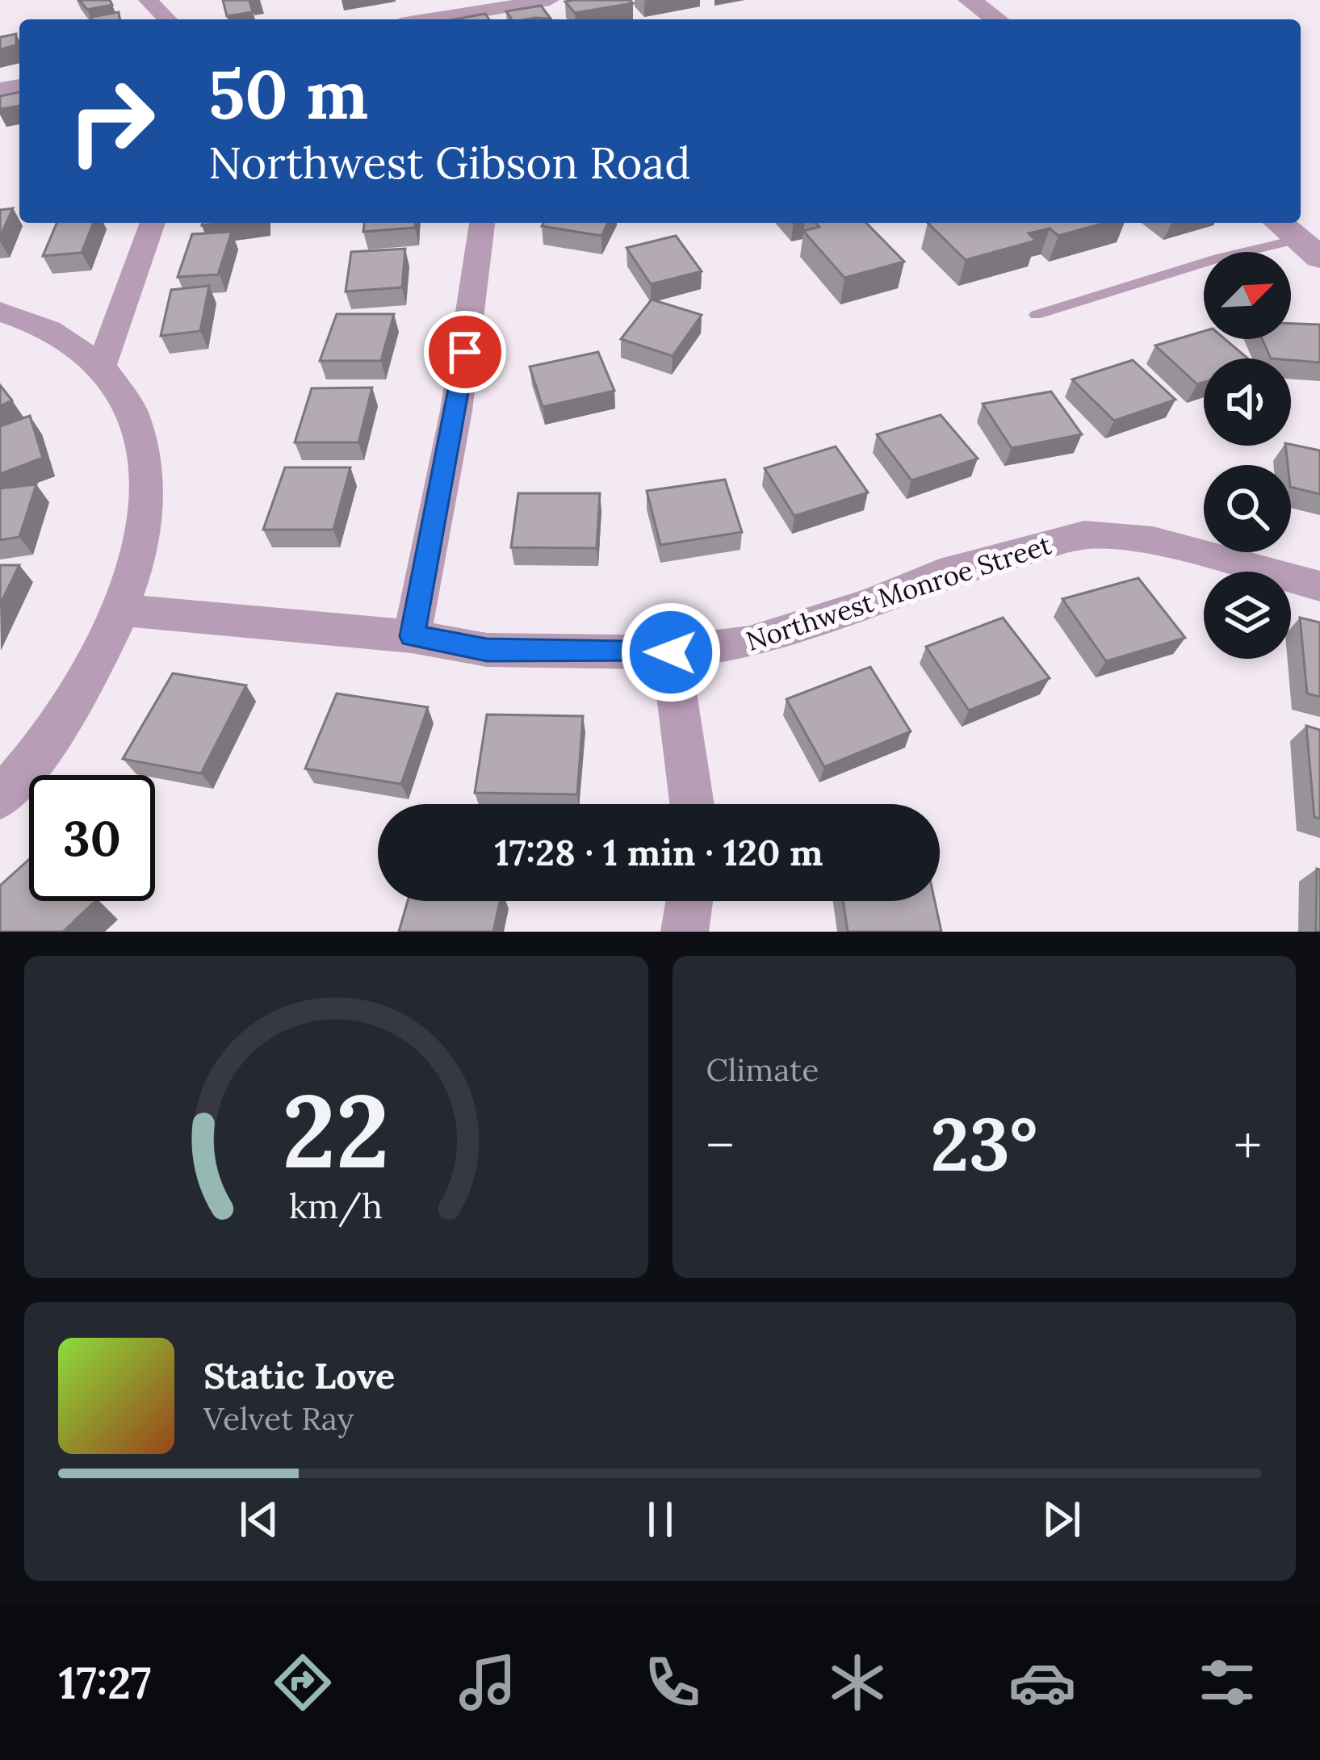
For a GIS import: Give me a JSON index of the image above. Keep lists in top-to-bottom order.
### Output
{
  "streets": {
    "street": ["Northwest Monroe Street"]
  },
  "north": "top right",
  "page": {
    "turn": ["50 m", "Northwest Gibson Road"],
    "limit": "30",
    "trip": "17:28 · 1 min · 120 m",
    "tile": "Climate",
    "heat": ["−", "23°", "+"],
    "song": ["Static Love", "Velvet Ray"],
    "tabs": "17:27",
    "gauge": ["22", "km/h"]
  }
}
